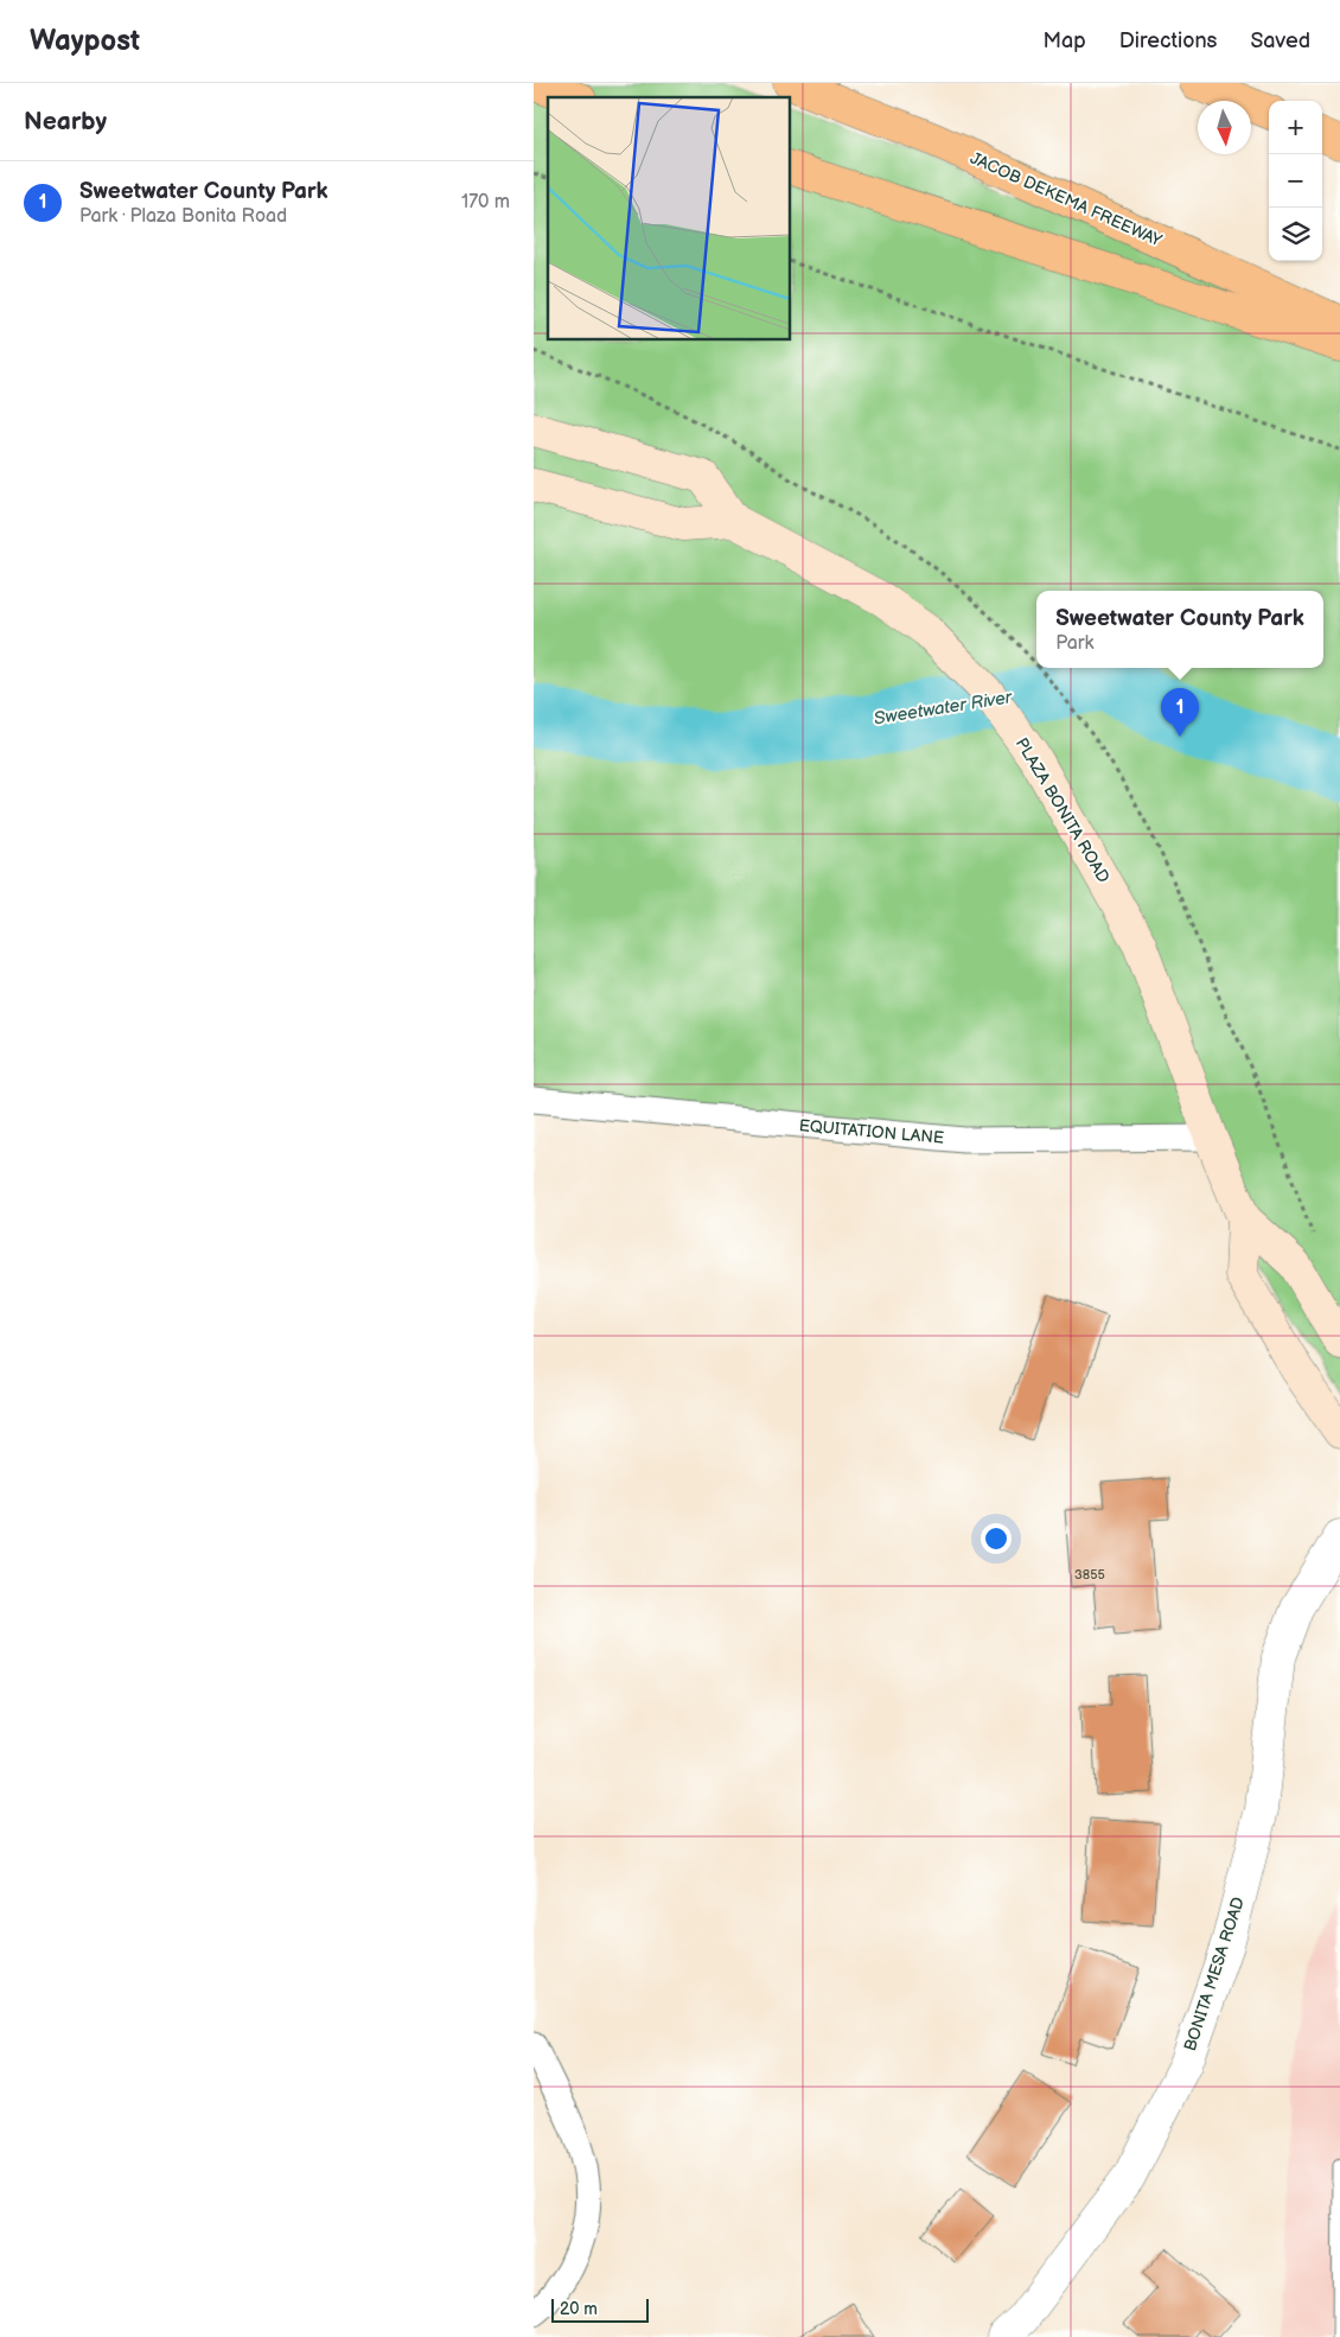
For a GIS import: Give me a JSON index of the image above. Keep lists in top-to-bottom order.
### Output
{
  "streets": {
    "highway": ["JACOB DEKEMA FREEWAY"],
    "main road": ["PLAZA BONITA ROAD"],
    "street": ["EQUITATION LANE", "BONITA MESA ROAD"]
  },
  "crossings": [
    ["PLAZA BONITA ROAD", "EQUITATION LANE"]
  ],
  "water": ["Sweetwater River"],
  "house_numbers": ["3855"],
  "scale_bar": "20 m",
  "north": "bottom",
  "page": {
    "header": "Waypost",
    "nav": ["Map", "Directions", "Saved"],
    "heading": "Nearby",
    "map_buttons": ["+", "−"],
    "list": [
      {
        "mark": "1",
        "name": "Sweetwater County Park",
        "note": "Park · Plaza Bonita Road",
        "value": "170 m"
      }
    ],
    "popup": ["Sweetwater County Park", "Park"],
    "pins": "1",
    "scale": "20 m"
  }
}
